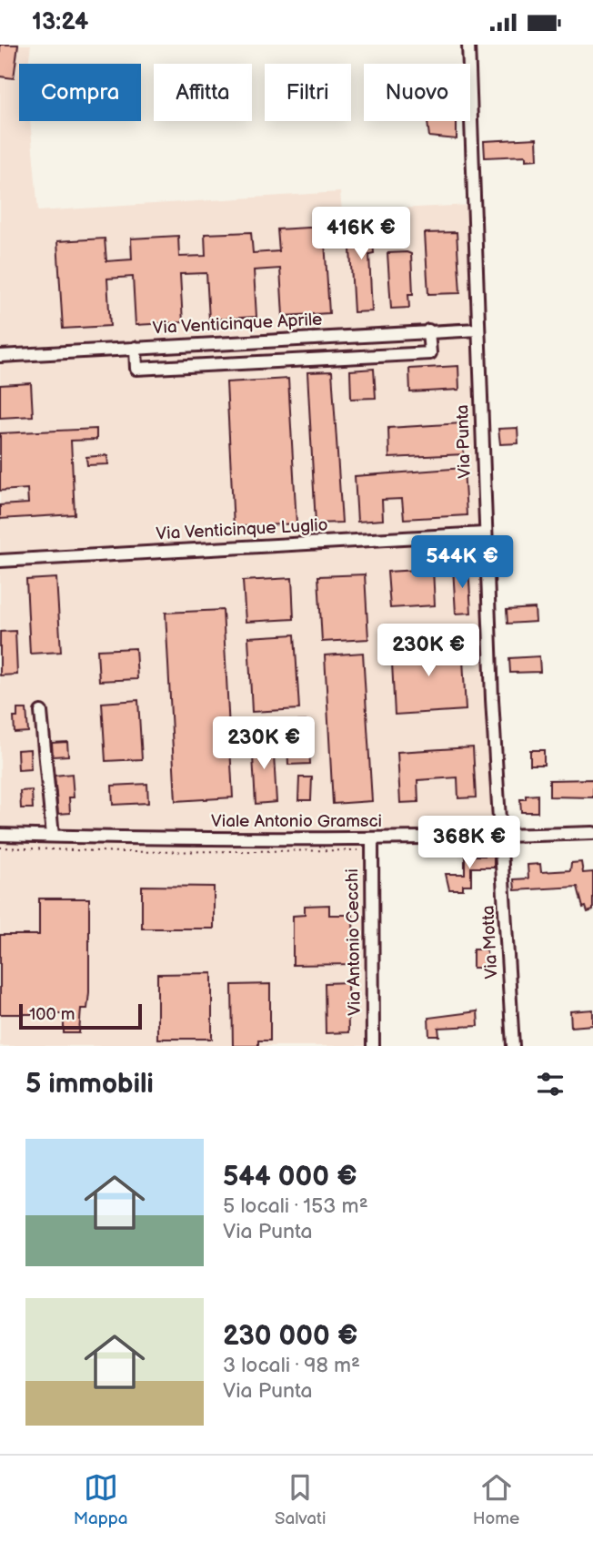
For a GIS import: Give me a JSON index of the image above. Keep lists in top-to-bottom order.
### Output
{
  "streets": {
    "street": [
      "Via Venticinque Aprile",
      "Via Punta",
      "Via Venticinque Luglio",
      "Viale Antonio Gramsci",
      "Via Antonio Cecchi",
      "Via Motta"
    ]
  },
  "crossings": [
    ["Via Venticinque Aprile", "Via Punta"],
    ["Via Punta", "Via Venticinque Luglio"],
    ["Via Punta", "Viale Antonio Gramsci"],
    ["Via Punta", "Via Motta"],
    ["Viale Antonio Gramsci", "Via Antonio Cecchi"],
    ["Viale Antonio Gramsci", "Via Motta"]
  ],
  "scale_bar": "100 m",
  "page": {
    "status": "13:24",
    "chip": [
      "Compra",
      "Affitta",
      "Filtri",
      "Nuovo"
    ],
    "price": [
      "416K €",
      "544K €",
      "230K €",
      "230K €",
      "368K €"
    ],
    "scale": "100 m",
    "heading": "5 immobili",
    "list": [
      {
        "name": "544 000 €",
        "note": "5 locali · 153 m² · Via Punta"
      },
      {
        "name": "230 000 €",
        "note": "3 locali · 98 m² · Via Punta"
      }
    ],
    "tabs": ["Mappa", "Salvati", "Home"]
  }
}
